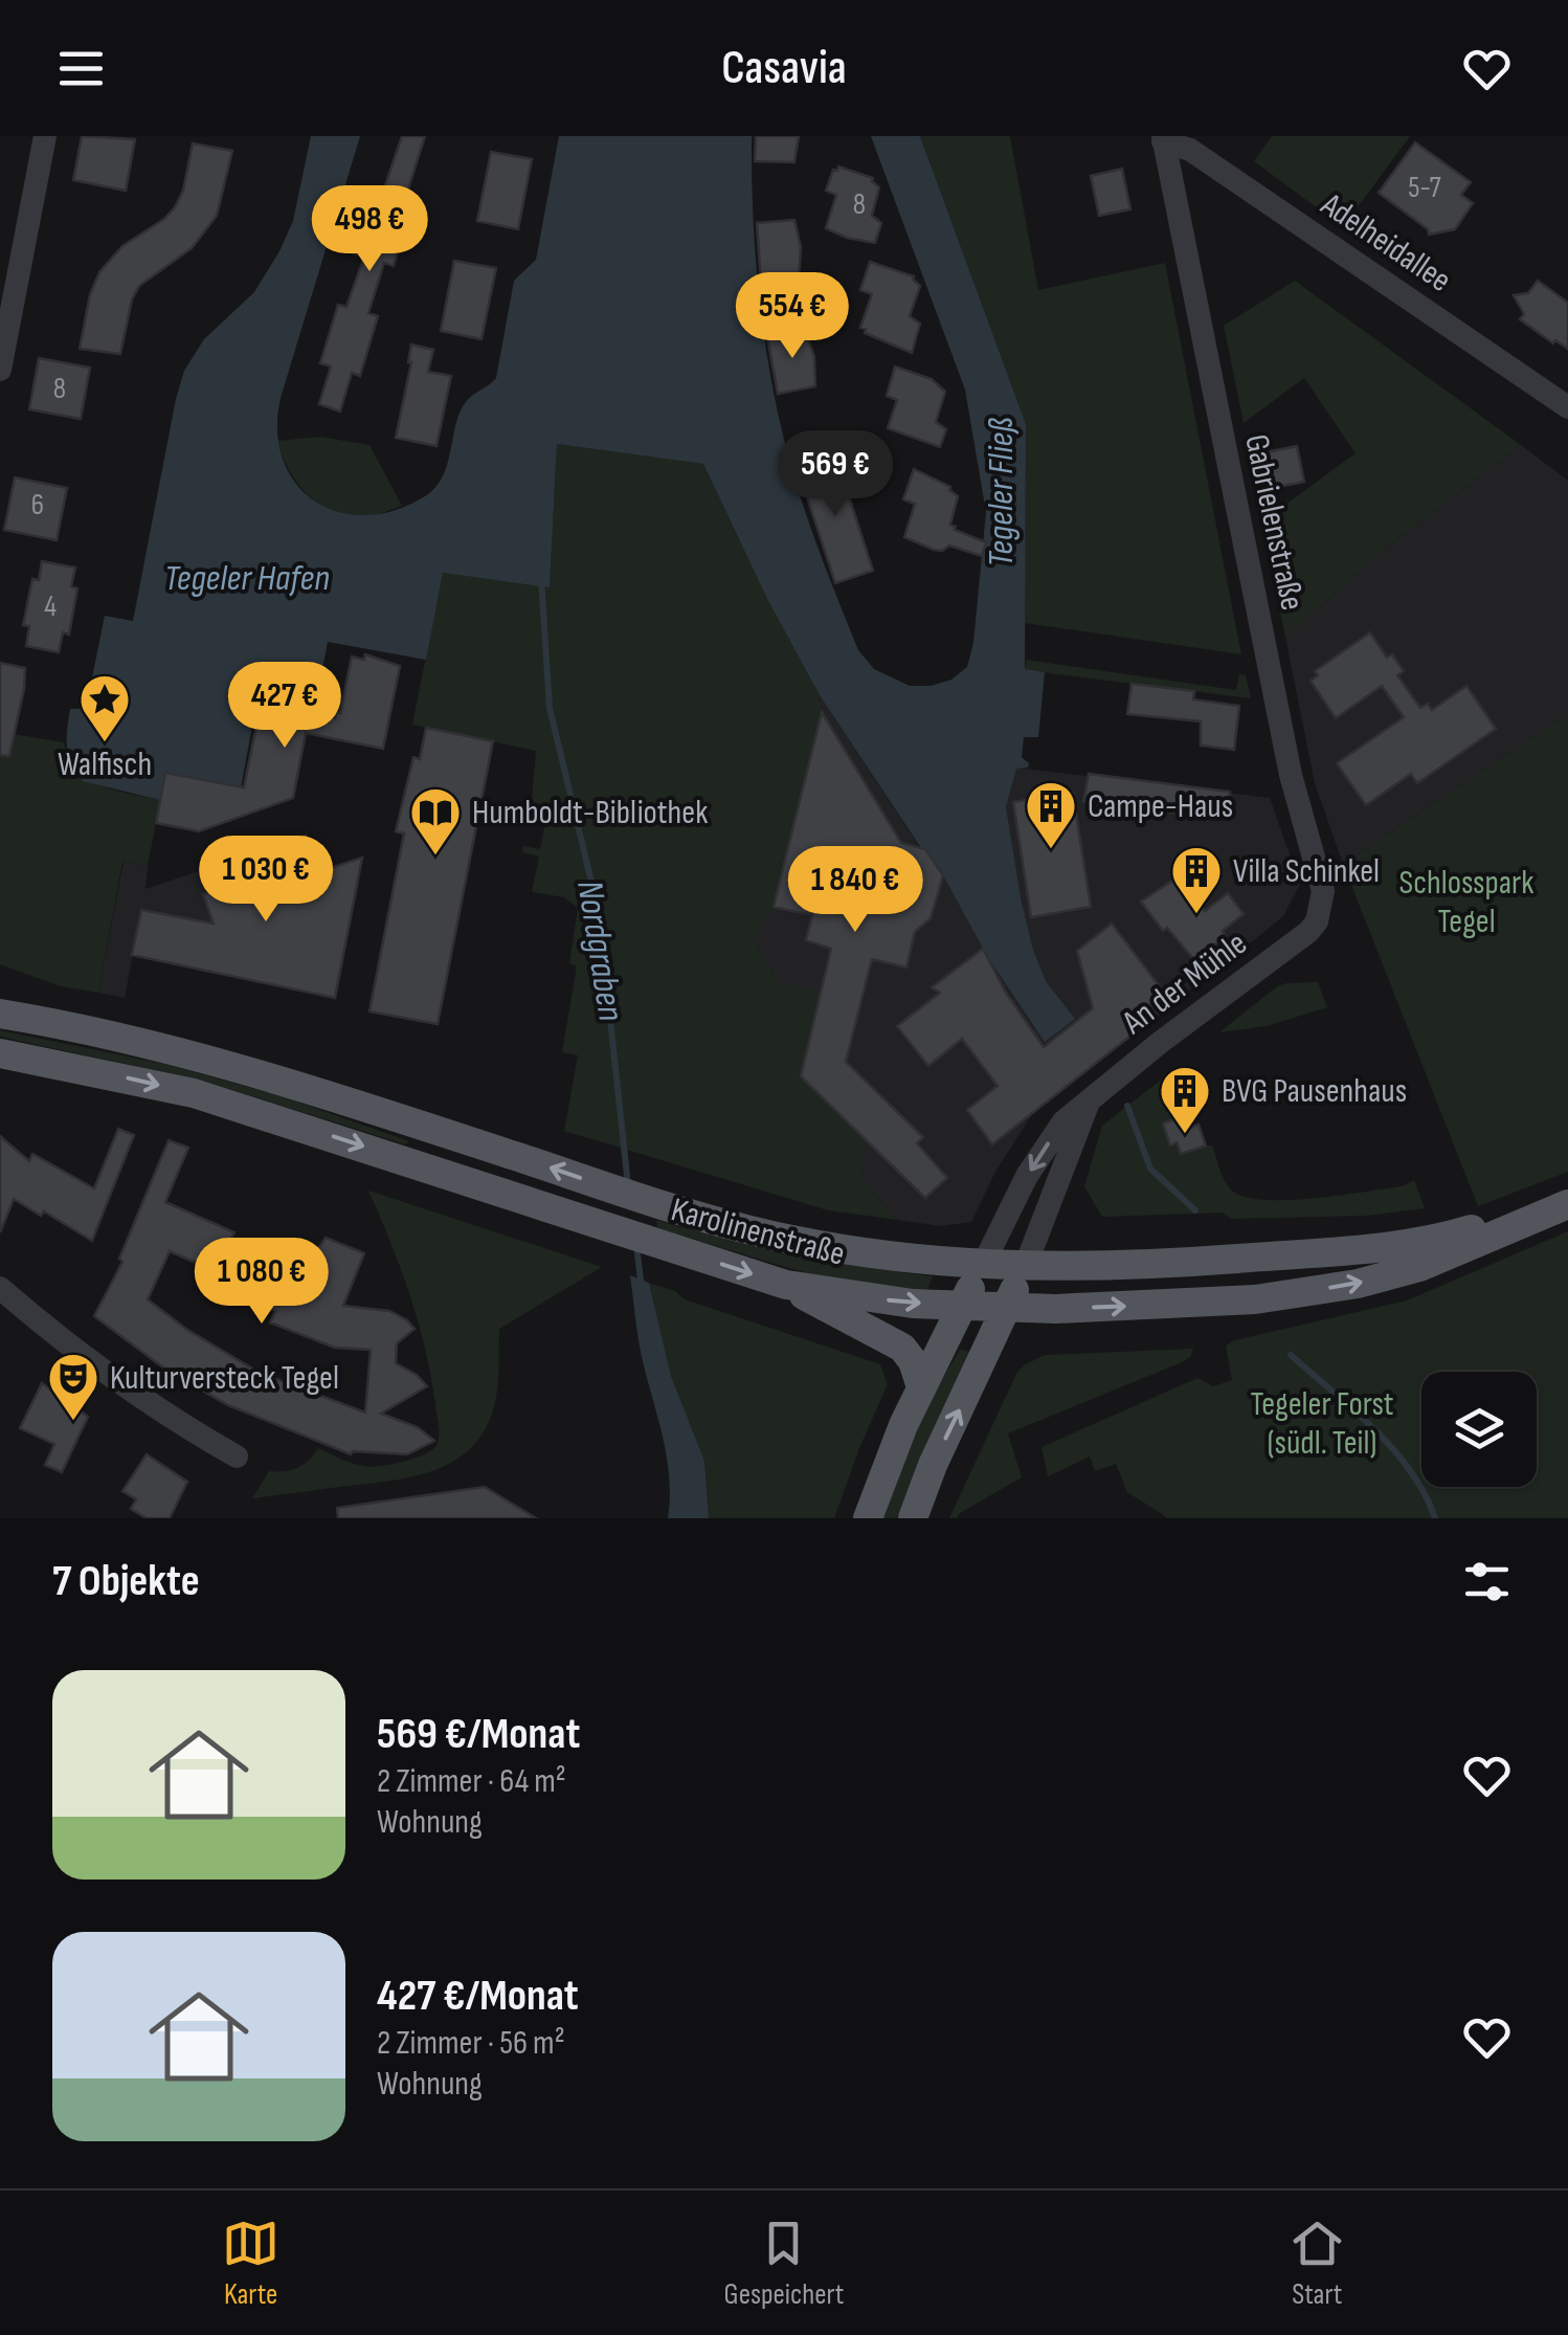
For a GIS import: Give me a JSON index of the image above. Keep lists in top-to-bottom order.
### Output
{
  "streets": {
    "main road": ["Karolinenstraße"],
    "street": ["Adelheidallee", "Gabrielenstraße", "An der Mühle"]
  },
  "crossings": [
    ["Adelheidallee", "Gabrielenstraße"],
    ["Gabrielenstraße", "An der Mühle"],
    ["An der Mühle", "Karolinenstraße"]
  ],
  "water": ["Tegeler Fließ", "Tegeler Hafen", "Nordgraben"],
  "parks": ["Schlosspark Tegel", "Tegeler Forst (südl. Teil)"],
  "places": {
    "place": ["Walfisch"],
    "building": ["Campe-Haus", "Villa Schinkel", "BVG Pausenhaus"],
    "library": ["Humboldt-Bibliothek"],
    "theatre": ["Kulturversteck Tegel"]
  },
  "house_numbers": [
    "5-7",
    "8",
    "8",
    "6",
    "4"
  ],
  "page": {
    "header": "Casavia",
    "price": [
      "498 €",
      "554 €",
      "569 €",
      "427 €",
      "1 030 €",
      "1 840 €",
      "1 080 €"
    ],
    "heading": "7 Objekte",
    "list": [
      {
        "name": "569 €/Monat",
        "note": "2 Zimmer · 64 m² · Wohnung"
      },
      {
        "name": "427 €/Monat",
        "note": "2 Zimmer · 56 m² · Wohnung"
      }
    ],
    "tabs": ["Karte", "Gespeichert", "Start"]
  }
}
